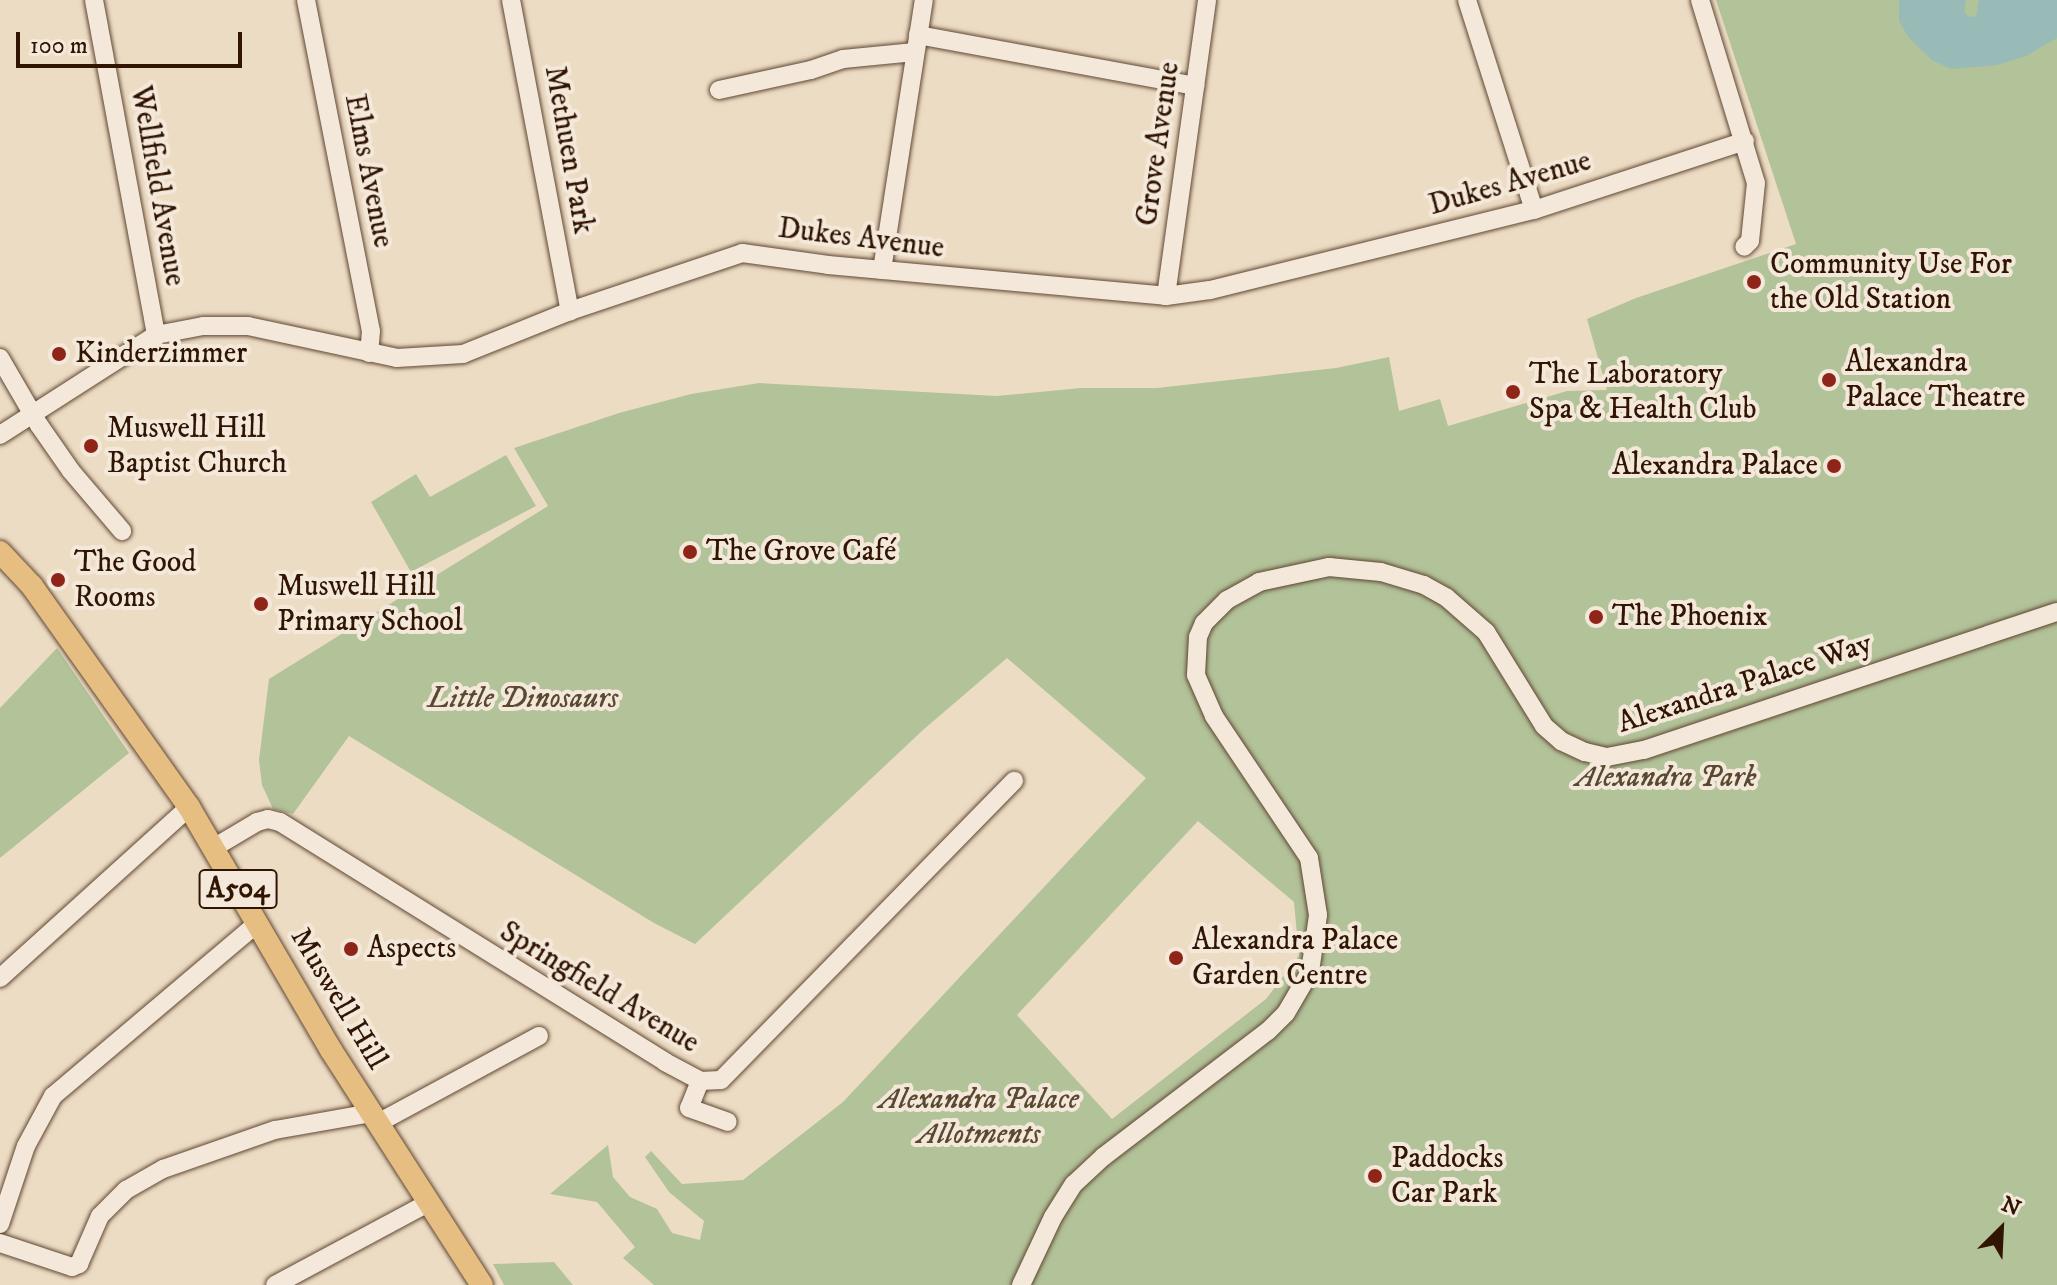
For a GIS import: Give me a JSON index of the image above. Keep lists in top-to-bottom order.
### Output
{
  "streets": {
    "main road": ["A504", "Muswell Hill"],
    "street": [
      "Grove Avenue",
      "Methuen Park",
      "Elms Avenue",
      "Dukes Avenue",
      "Wellfield Avenue",
      "Alexandra Palace Way",
      "Springfield Avenue"
    ]
  },
  "crossings": [
    ["Grove Avenue", "Dukes Avenue"],
    ["Methuen Park", "Dukes Avenue"],
    ["Elms Avenue", "Dukes Avenue"],
    ["Dukes Avenue", "Wellfield Avenue"],
    ["Springfield Avenue", "Muswell Hill"]
  ],
  "parks": ["Little Dinosaurs", "Alexandra Park", "Alexandra Palace Allotments"],
  "places": [
    "Community Use For the Old Station",
    "Kinderzimmer",
    "Alexandra Palace Theatre",
    "The Laboratory Spa & Health Club",
    "Muswell Hill Baptist Church",
    "Alexandra Palace",
    "The Grove Café",
    "The Good Rooms",
    "Muswell Hill Primary School",
    "The Phoenix",
    "Aspects",
    "Alexandra Palace Garden Centre",
    "Paddocks Car Park"
  ],
  "scale_bar": "100 m",
  "north": "top right"
}
